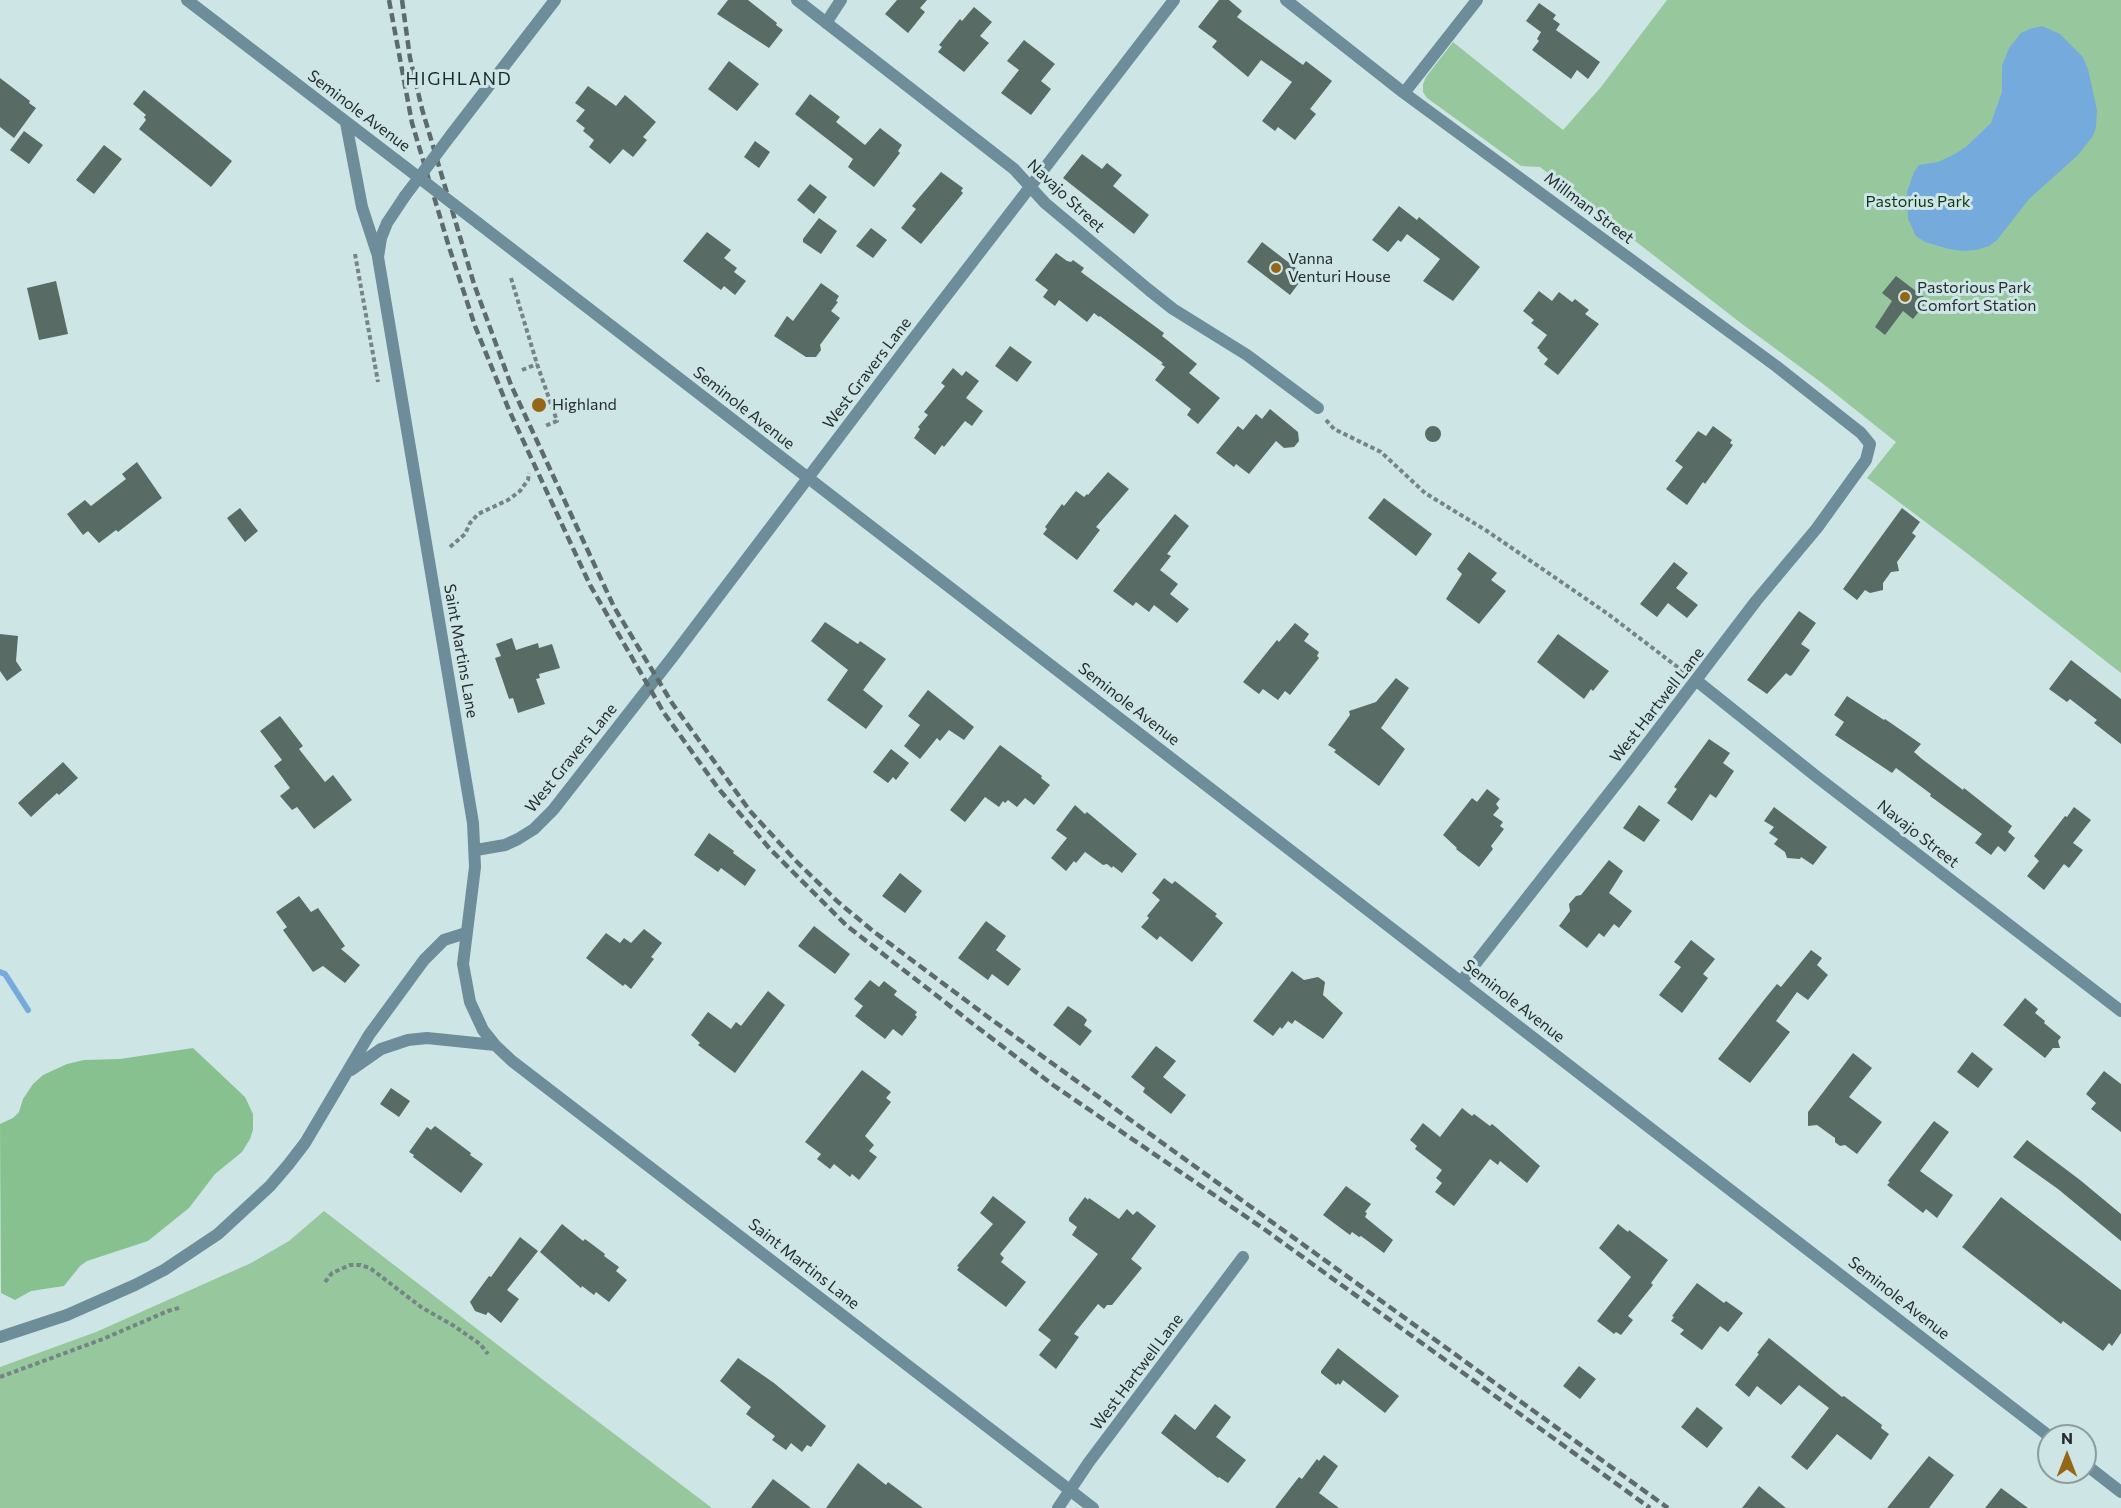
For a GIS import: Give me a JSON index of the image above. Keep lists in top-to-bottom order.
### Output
{
  "streets": {
    "street": [
      "Seminole Avenue",
      "Navajo Street",
      "Millman Street",
      "West Gravers Lane",
      "Saint Martins Lane",
      "West Hartwell Lane"
    ]
  },
  "crossings": [
    ["Seminole Avenue", "West Gravers Lane"],
    ["Seminole Avenue", "Saint Martins Lane"],
    ["Seminole Avenue", "West Hartwell Lane"],
    ["Navajo Street", "West Gravers Lane"],
    ["Navajo Street", "West Hartwell Lane"],
    ["Millman Street", "West Hartwell Lane"],
    ["West Gravers Lane", "Saint Martins Lane"],
    ["Saint Martins Lane", "West Hartwell Lane"]
  ],
  "districts": ["HIGHLAND"],
  "parks": ["Pastorius Park"],
  "places": ["Vanna Venturi House", "Pastorious Park Comfort Station", "Highland"],
  "north": "top"
}
